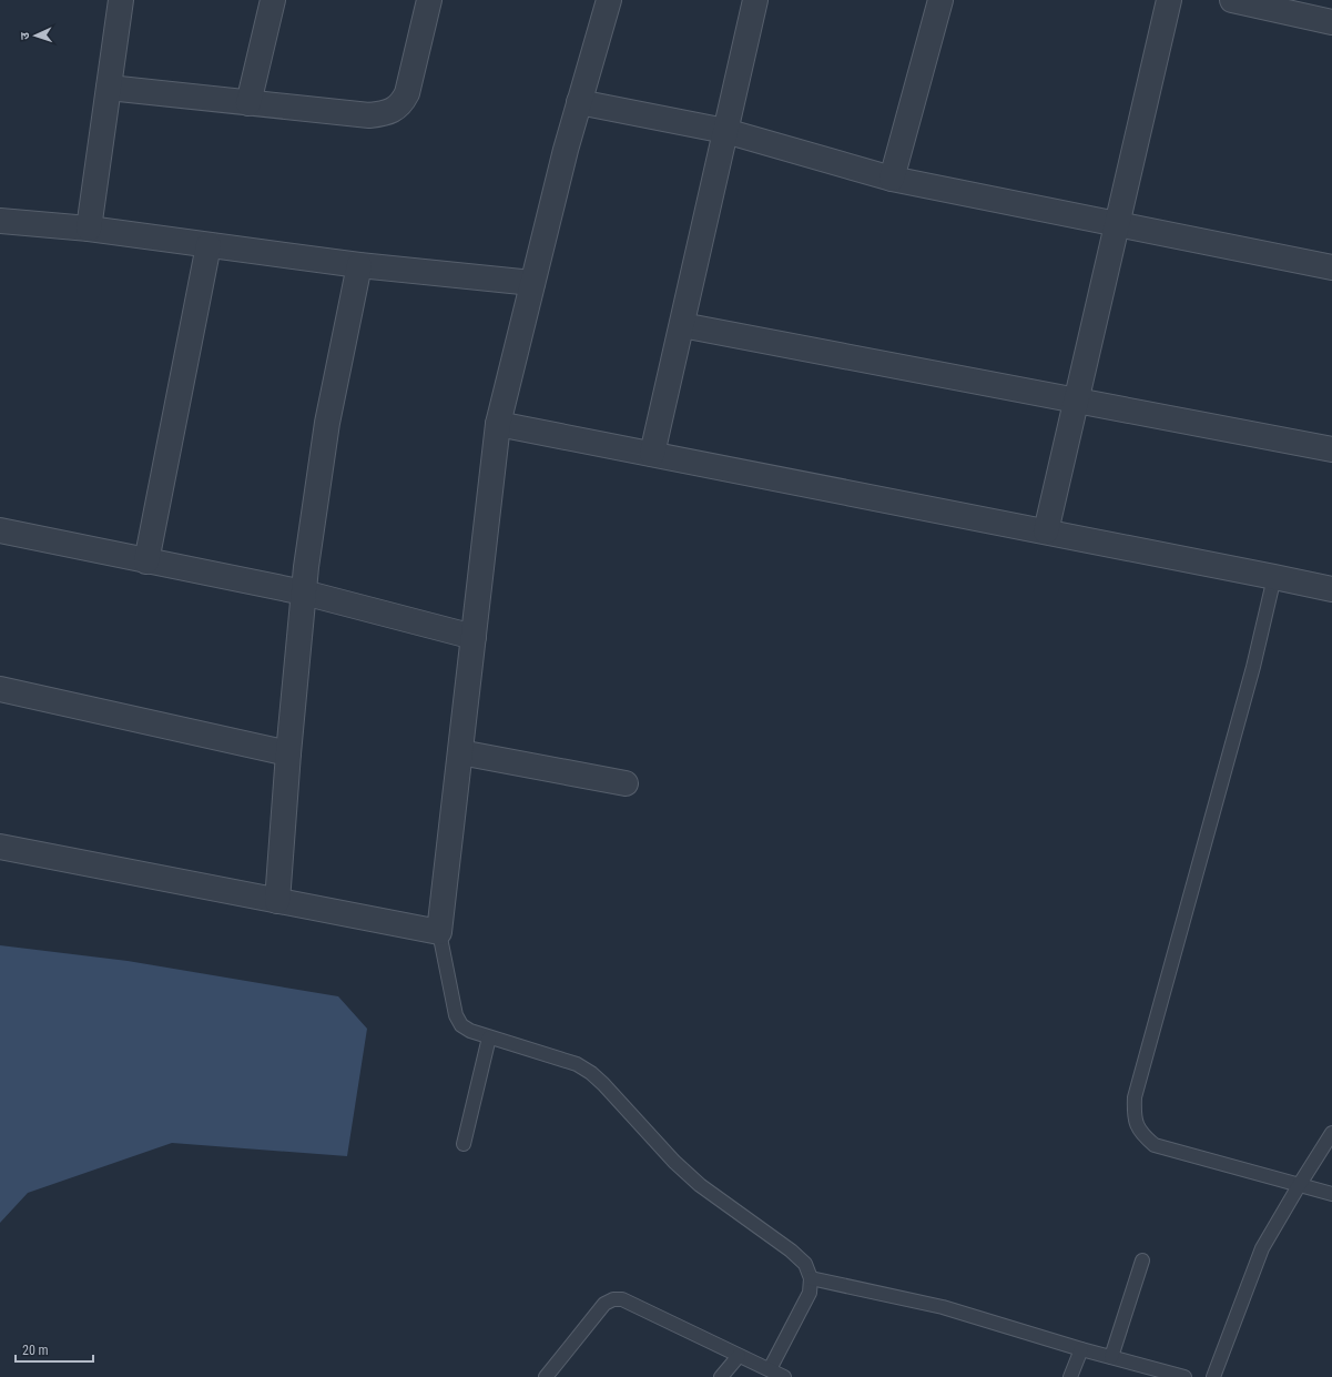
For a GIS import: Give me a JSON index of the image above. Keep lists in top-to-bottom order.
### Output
{
  "scale_bar": "20 m",
  "north": "left"
}
